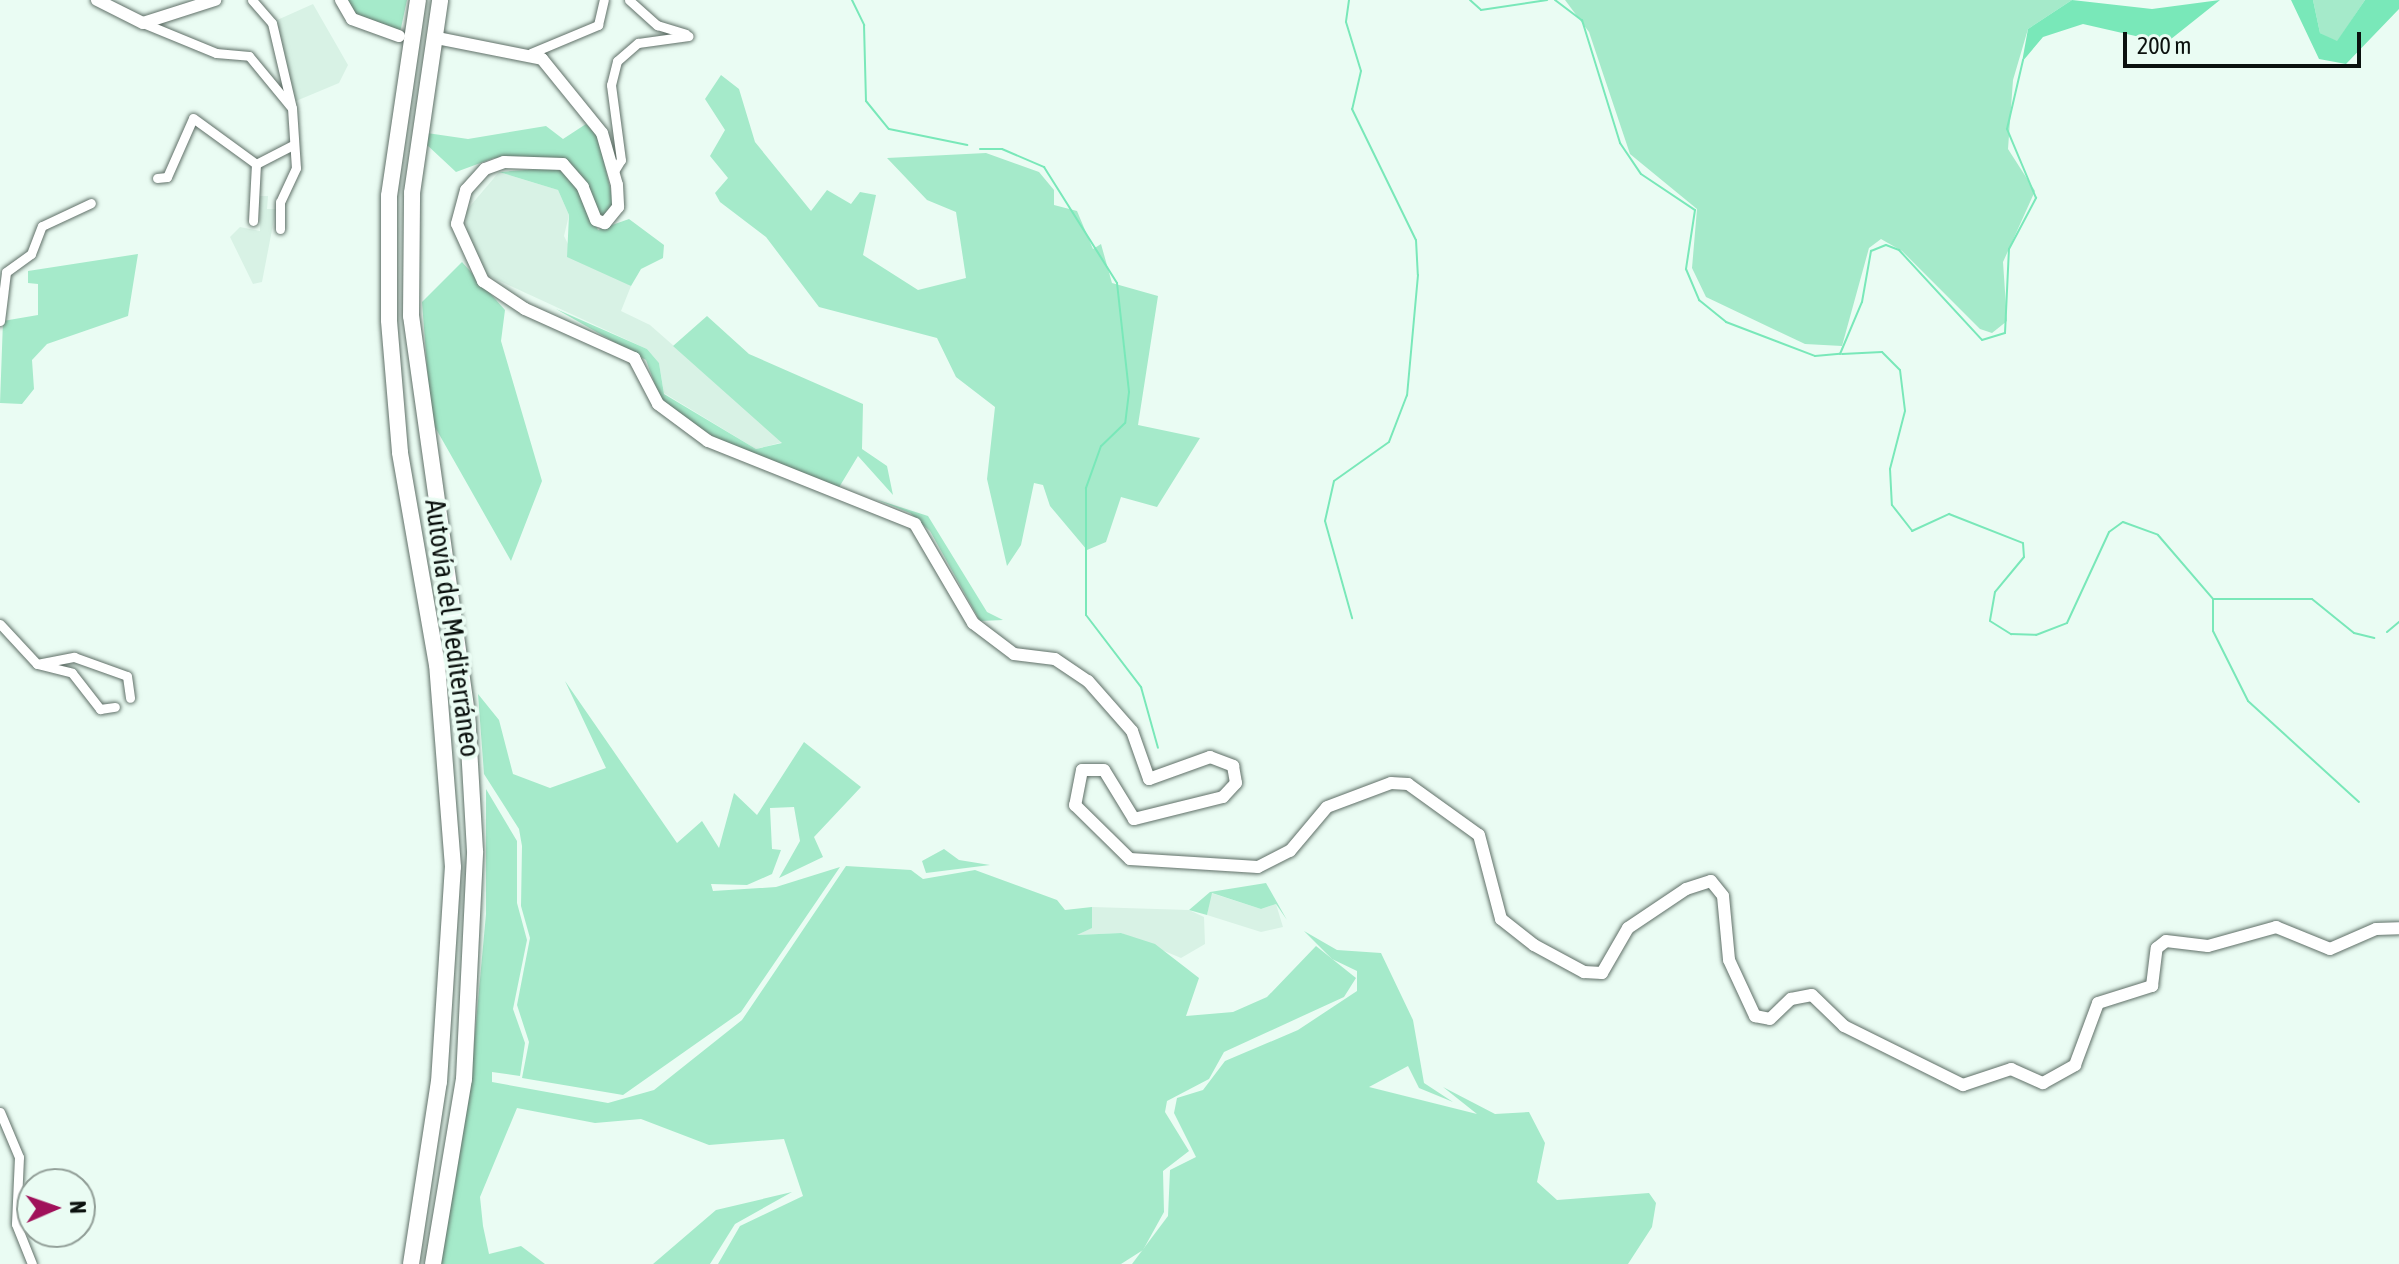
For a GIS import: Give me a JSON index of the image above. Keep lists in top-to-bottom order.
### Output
{
  "streets": {
    "highway": ["Autovía del Mediterráneo"]
  },
  "scale_bar": "200 m",
  "north": "right"
}
